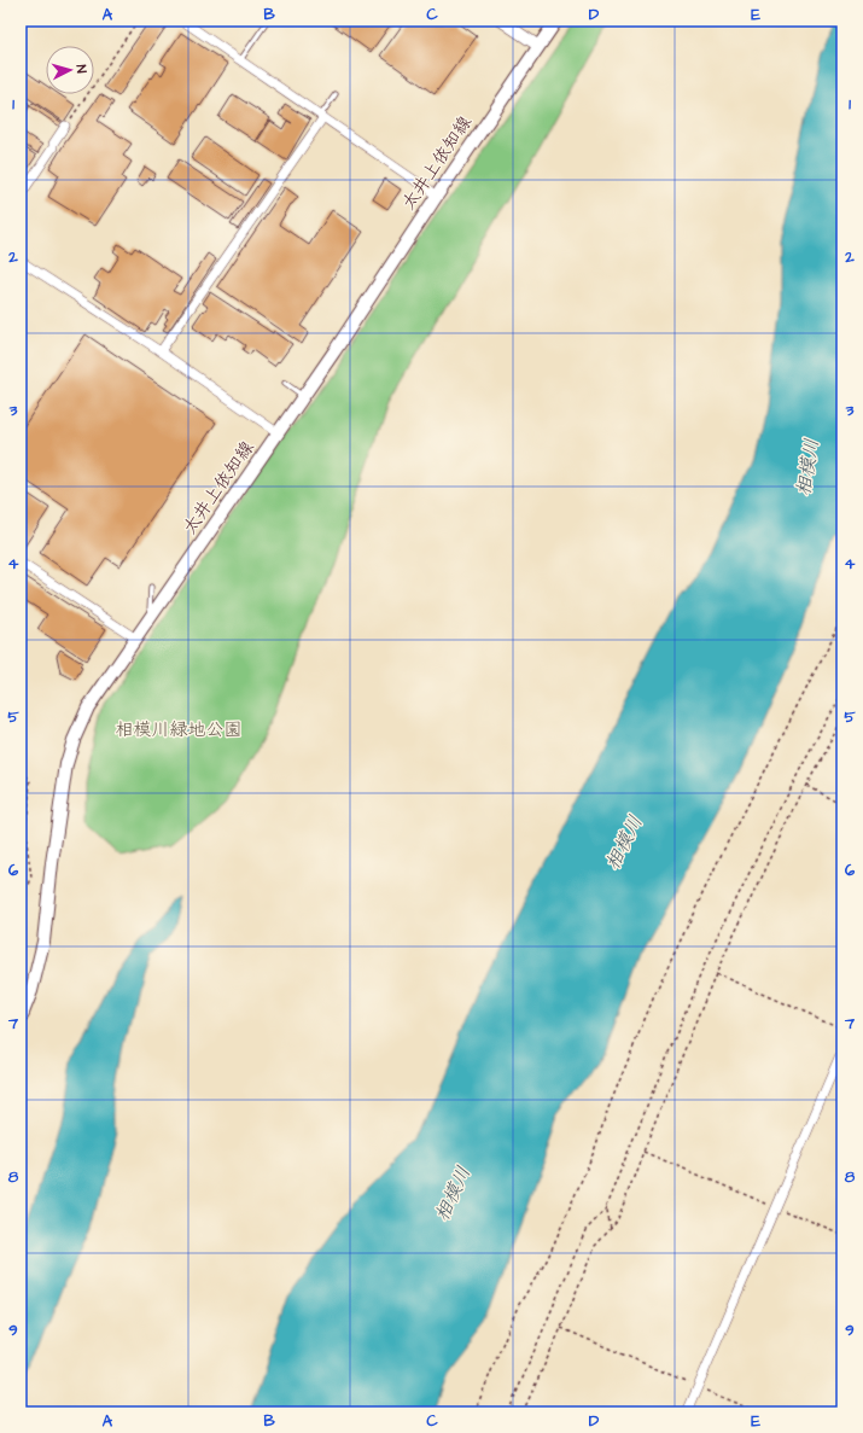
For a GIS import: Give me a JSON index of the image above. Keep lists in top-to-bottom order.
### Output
{
  "streets": {
    "main road": ["太井上依知線"]
  },
  "water": ["相模川"],
  "parks": ["相模川緑地公園"],
  "north": "right",
  "grid": {
    "columns": [
      "A",
      "B",
      "C",
      "D",
      "E"
    ],
    "rows": [
      "1",
      "2",
      "3",
      "4",
      "5",
      "6",
      "7",
      "8",
      "9"
    ]
  }
}
